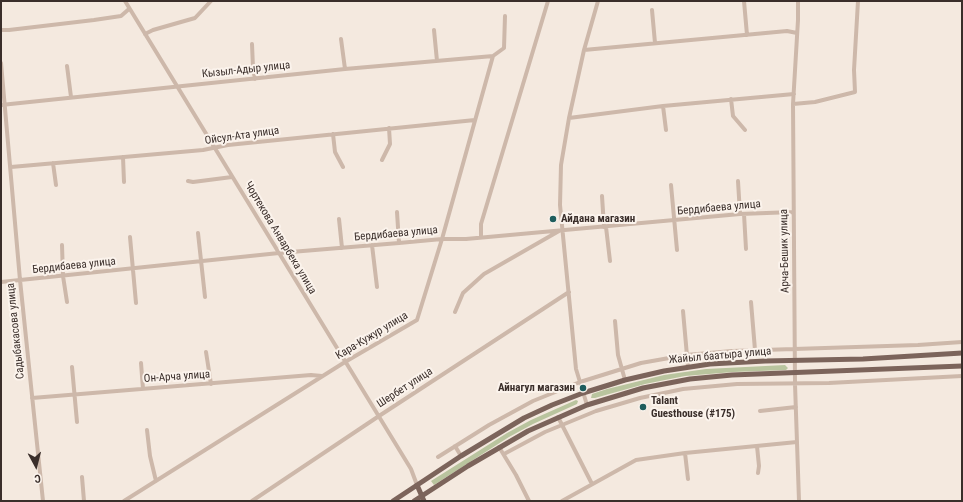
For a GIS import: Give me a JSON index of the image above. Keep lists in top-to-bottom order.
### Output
{
  "streets": {
    "main road": ["Жайыл баатыра улица"],
    "street": [
      "Кызыл-Адыр улица",
      "Ойсул-Ата улица",
      "Бердибаева улица",
      "Чортекова Анварбека улица",
      "Арча-Бешик улица",
      "Садыбакасова улица",
      "Кара-Кужур улица",
      "Он-Арча улица",
      "Шербет улица"
    ]
  },
  "crossings": [
    ["Кызыл-Адыр улица", "Чортекова Анварбека улица"],
    ["Кызыл-Адыр улица", "Садыбакасова улица"],
    ["Кызыл-Адыр улица", "Кара-Кужур улица"],
    ["Ойсул-Ата улица", "Чортекова Анварбека улица"],
    ["Ойсул-Ата улица", "Садыбакасова улица"],
    ["Ойсул-Ата улица", "Кара-Кужур улица"],
    ["Бердибаева улица", "Чортекова Анварбека улица"],
    ["Бердибаева улица", "Арча-Бешик улица"],
    ["Бердибаева улица", "Садыбакасова улица"],
    ["Бердибаева улица", "Кара-Кужур улица"],
    ["Чортекова Анварбека улица", "Кара-Кужур улица"],
    ["Чортекова Анварбека улица", "Жайыл баатыра улица"],
    ["Чортекова Анварбека улица", "Шербет улица"],
    ["Арча-Бешик улица", "Жайыл баатыра улица"],
    ["Садыбакасова улица", "Он-Арча улица"],
    ["Кара-Кужур улица", "Он-Арча улица"]
  ],
  "places": ["Айдана магазин", "Айнагул магазин", "Talant Guesthouse (#175)"],
  "north": "bottom"
}
